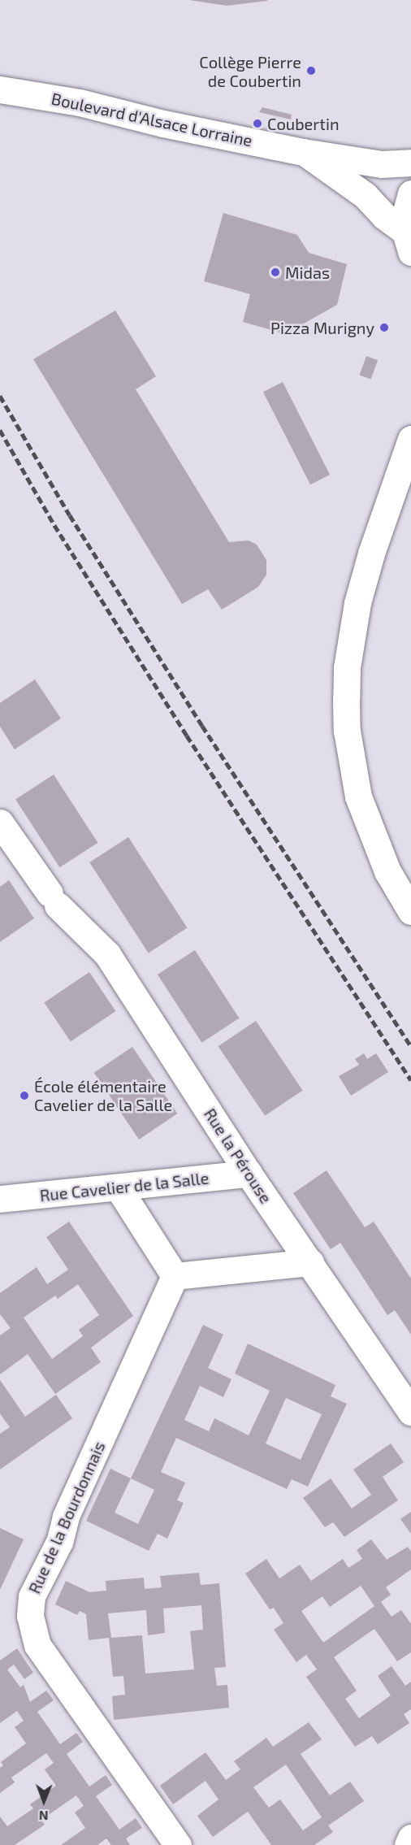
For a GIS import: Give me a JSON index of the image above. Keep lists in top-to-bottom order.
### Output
{
  "streets": {
    "street": [
      "Boulevard d'Alsace Lorraine",
      "Rue la Pérouse",
      "Rue Cavelier de la Salle",
      "Rue de la Bourdonnais"
    ]
  },
  "crossings": [
    ["Rue la Pérouse", "Rue Cavelier de la Salle"]
  ],
  "places": [
    "Collège Pierre de Coubertin",
    "Coubertin",
    "Midas",
    "Pizza Murigny",
    "École élémentaire Cavelier de la Salle"
  ],
  "north": "bottom"
}
